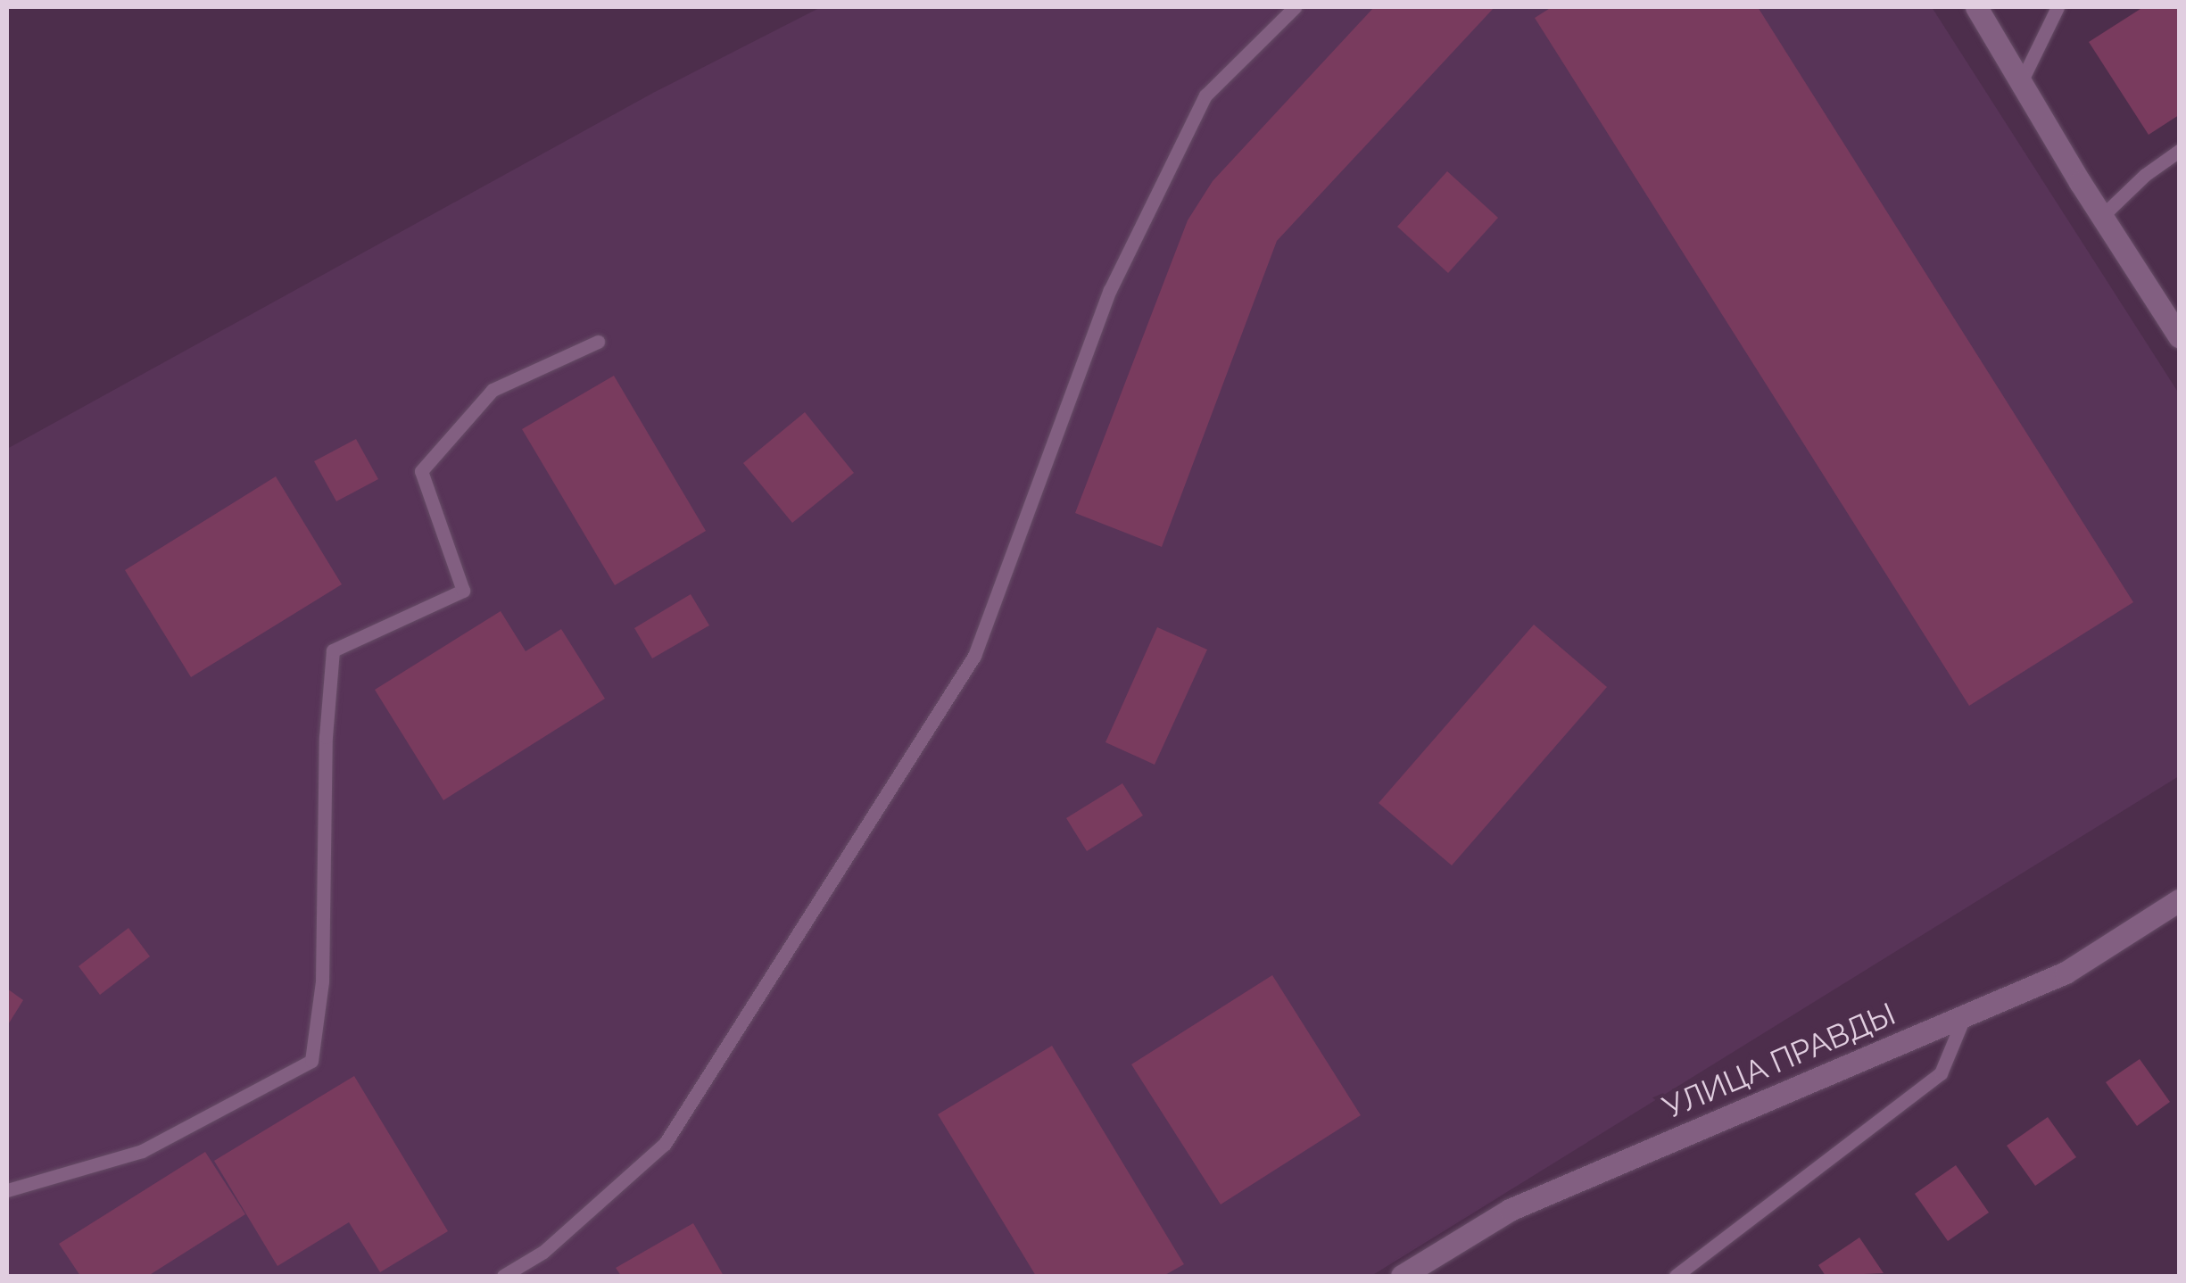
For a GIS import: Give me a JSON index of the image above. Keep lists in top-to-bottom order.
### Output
{
  "streets": {
    "street": ["УЛИЦА ПРАВДЫ"]
  }
}
